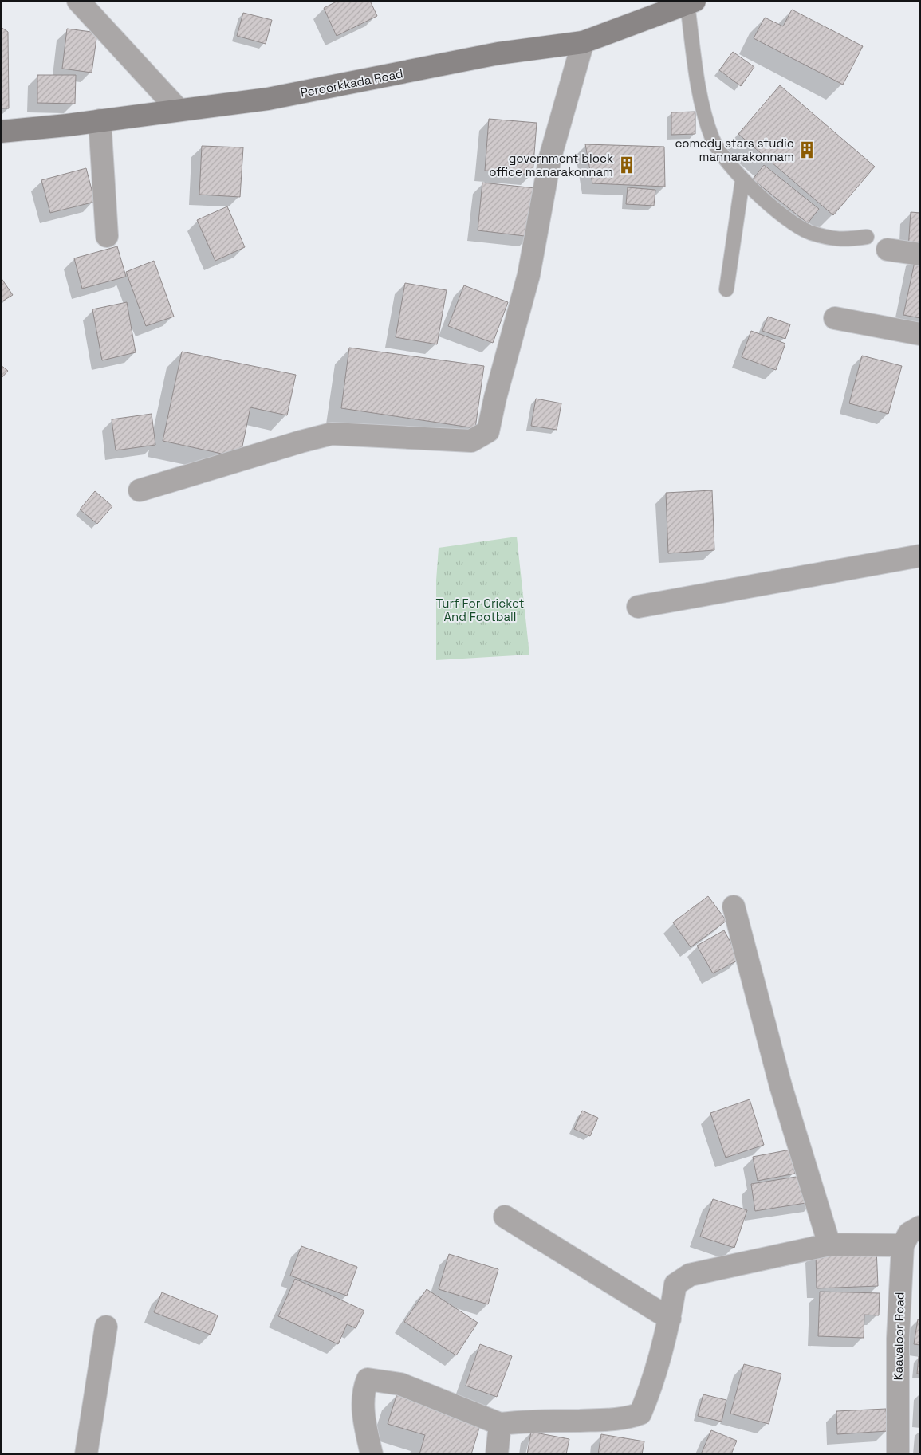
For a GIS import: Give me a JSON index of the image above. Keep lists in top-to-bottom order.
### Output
{
  "streets": {
    "main road": ["Peroorkkada Road"],
    "street": ["Kaavaloor Road"]
  },
  "parks": ["Turf For Cricket And Football"],
  "places": {
    "building": ["comedy stars studio mannarakonnam", "government block office manarakonnam"]
  }
}
